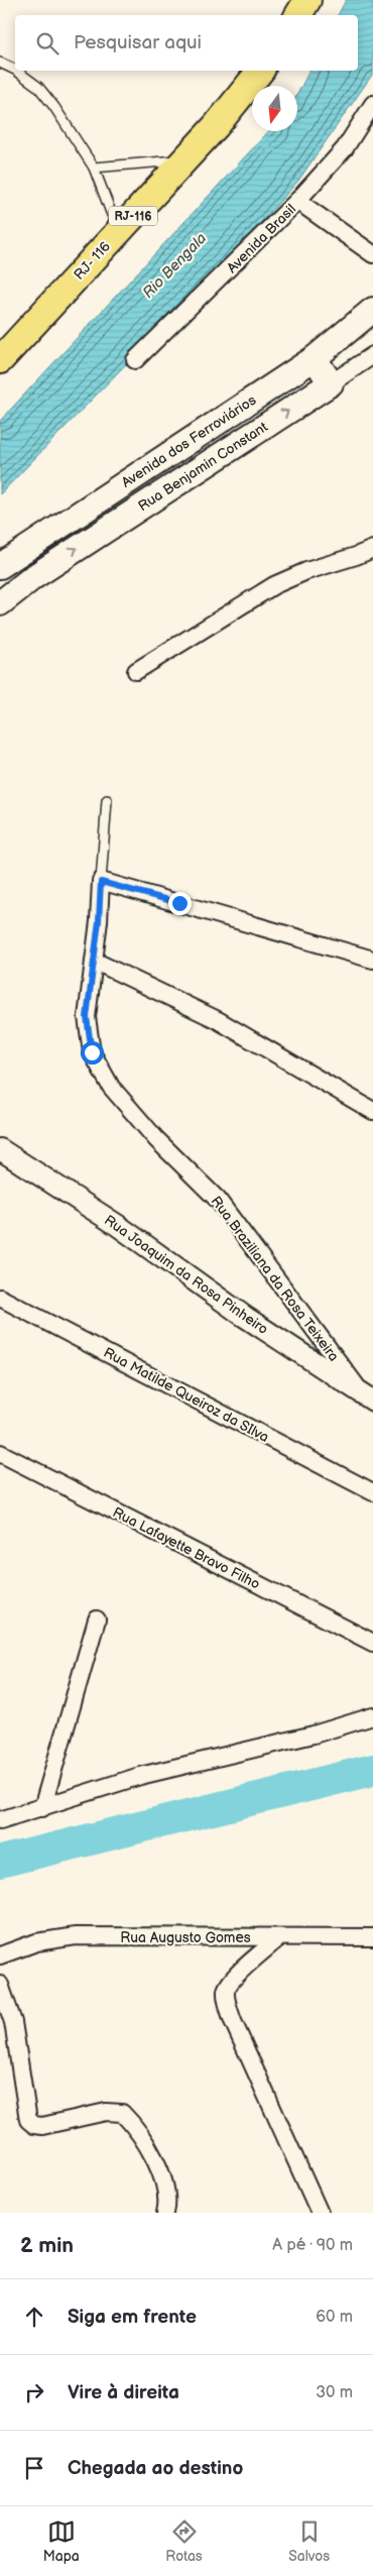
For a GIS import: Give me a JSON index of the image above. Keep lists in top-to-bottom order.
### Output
{
  "streets": {
    "main road": [
      "RJ-116",
      "RJ- 116",
      "Avenida dos Ferroviários",
      "Rua Benjamin Constant"
    ],
    "street": [
      "Avenida Brasil",
      "Rua Joaquim da Rosa Pinheiro",
      "Rua Braziliana da Rosa Teixeira",
      "Rua Matilde Queiroz da SIlva",
      "Rua Lafayette Bravo Filho",
      "Rua Augusto Gomes"
    ]
  },
  "crossings": [
    ["Rua Joaquim da Rosa Pinheiro", "Rua Braziliana da Rosa Teixeira"]
  ],
  "water": ["Rio Bengala"],
  "north": "bottom",
  "page": {
    "search": "Pesquisar aqui",
    "heading": ["2 min", "A pé · 90 m"],
    "list": [
      ["Siga em frente", "60 m"],
      ["Vire à direita", "30 m"],
      "Chegada ao destino"
    ],
    "nav": ["Mapa", "Rotas", "Salvos"]
  }
}
